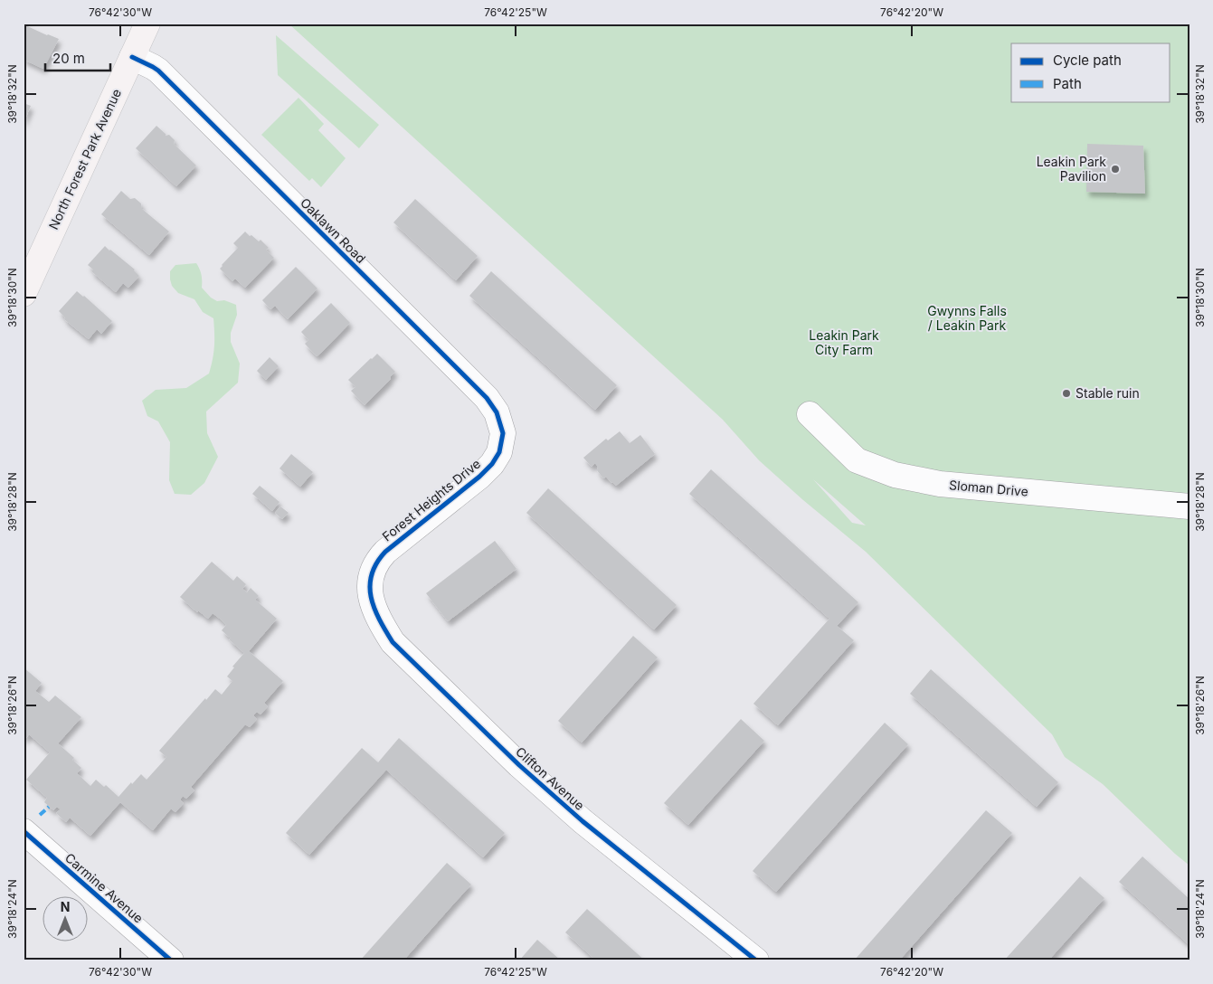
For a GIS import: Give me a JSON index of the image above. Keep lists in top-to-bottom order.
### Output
{
  "streets": {
    "main road": ["North Forest Park Avenue"],
    "street": [
      "Oaklawn Road",
      "Sloman Drive",
      "Forest Heights Drive",
      "Clifton Avenue",
      "Carmine Avenue"
    ]
  },
  "crossings": [
    ["North Forest Park Avenue", "Oaklawn Road"],
    ["Oaklawn Road", "Forest Heights Drive"],
    ["Forest Heights Drive", "Clifton Avenue"]
  ],
  "parks": ["Gwynns Falls / Leakin Park", "Leakin Park City Farm"],
  "places": ["Leakin Park Pavilion", "Stable ruin"],
  "legend": ["Cycle path", "Path"],
  "scale_bar": "20 m",
  "north": "top",
  "coordinates": [
    "76°42'30\"W",
    "76°42'25\"W",
    "76°42'20\"W",
    "39°18'32\"N",
    "39°18'30\"N",
    "39°18'28\"N",
    "39°18'26\"N",
    "39°18'24\"N"
  ]
}
